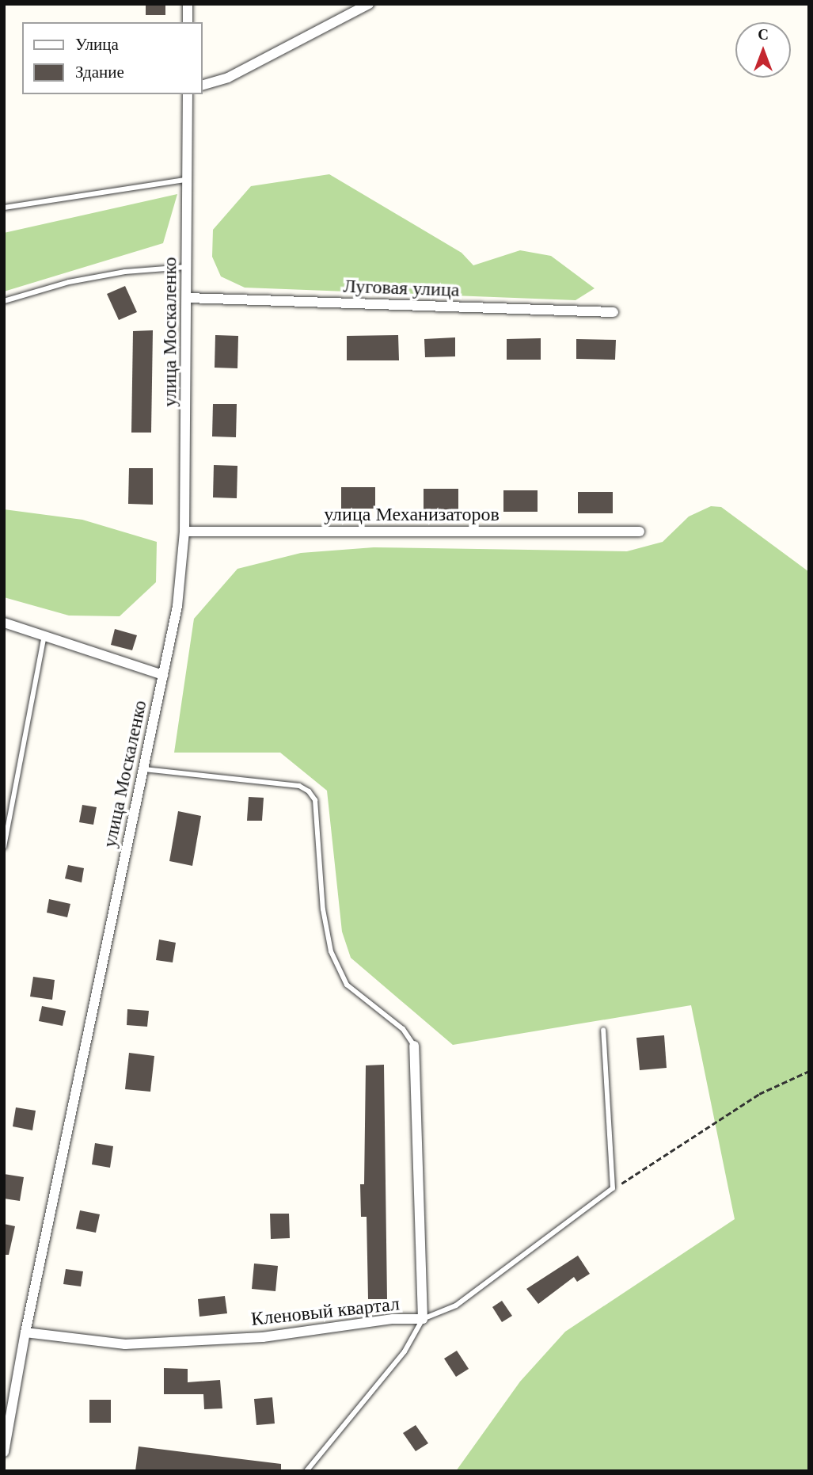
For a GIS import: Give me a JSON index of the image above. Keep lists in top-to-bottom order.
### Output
{
  "streets": {
    "street": [
      "Луговая улица",
      "улица Москаленко",
      "улица Механизаторов",
      "Кленовый квартал"
    ]
  },
  "crossings": [
    ["Луговая улица", "улица Москаленко"],
    ["улица Москаленко", "улица Механизаторов"],
    ["улица Москаленко", "Кленовый квартал"]
  ],
  "legend": ["Улица", "Здание"],
  "north": "top"
}
